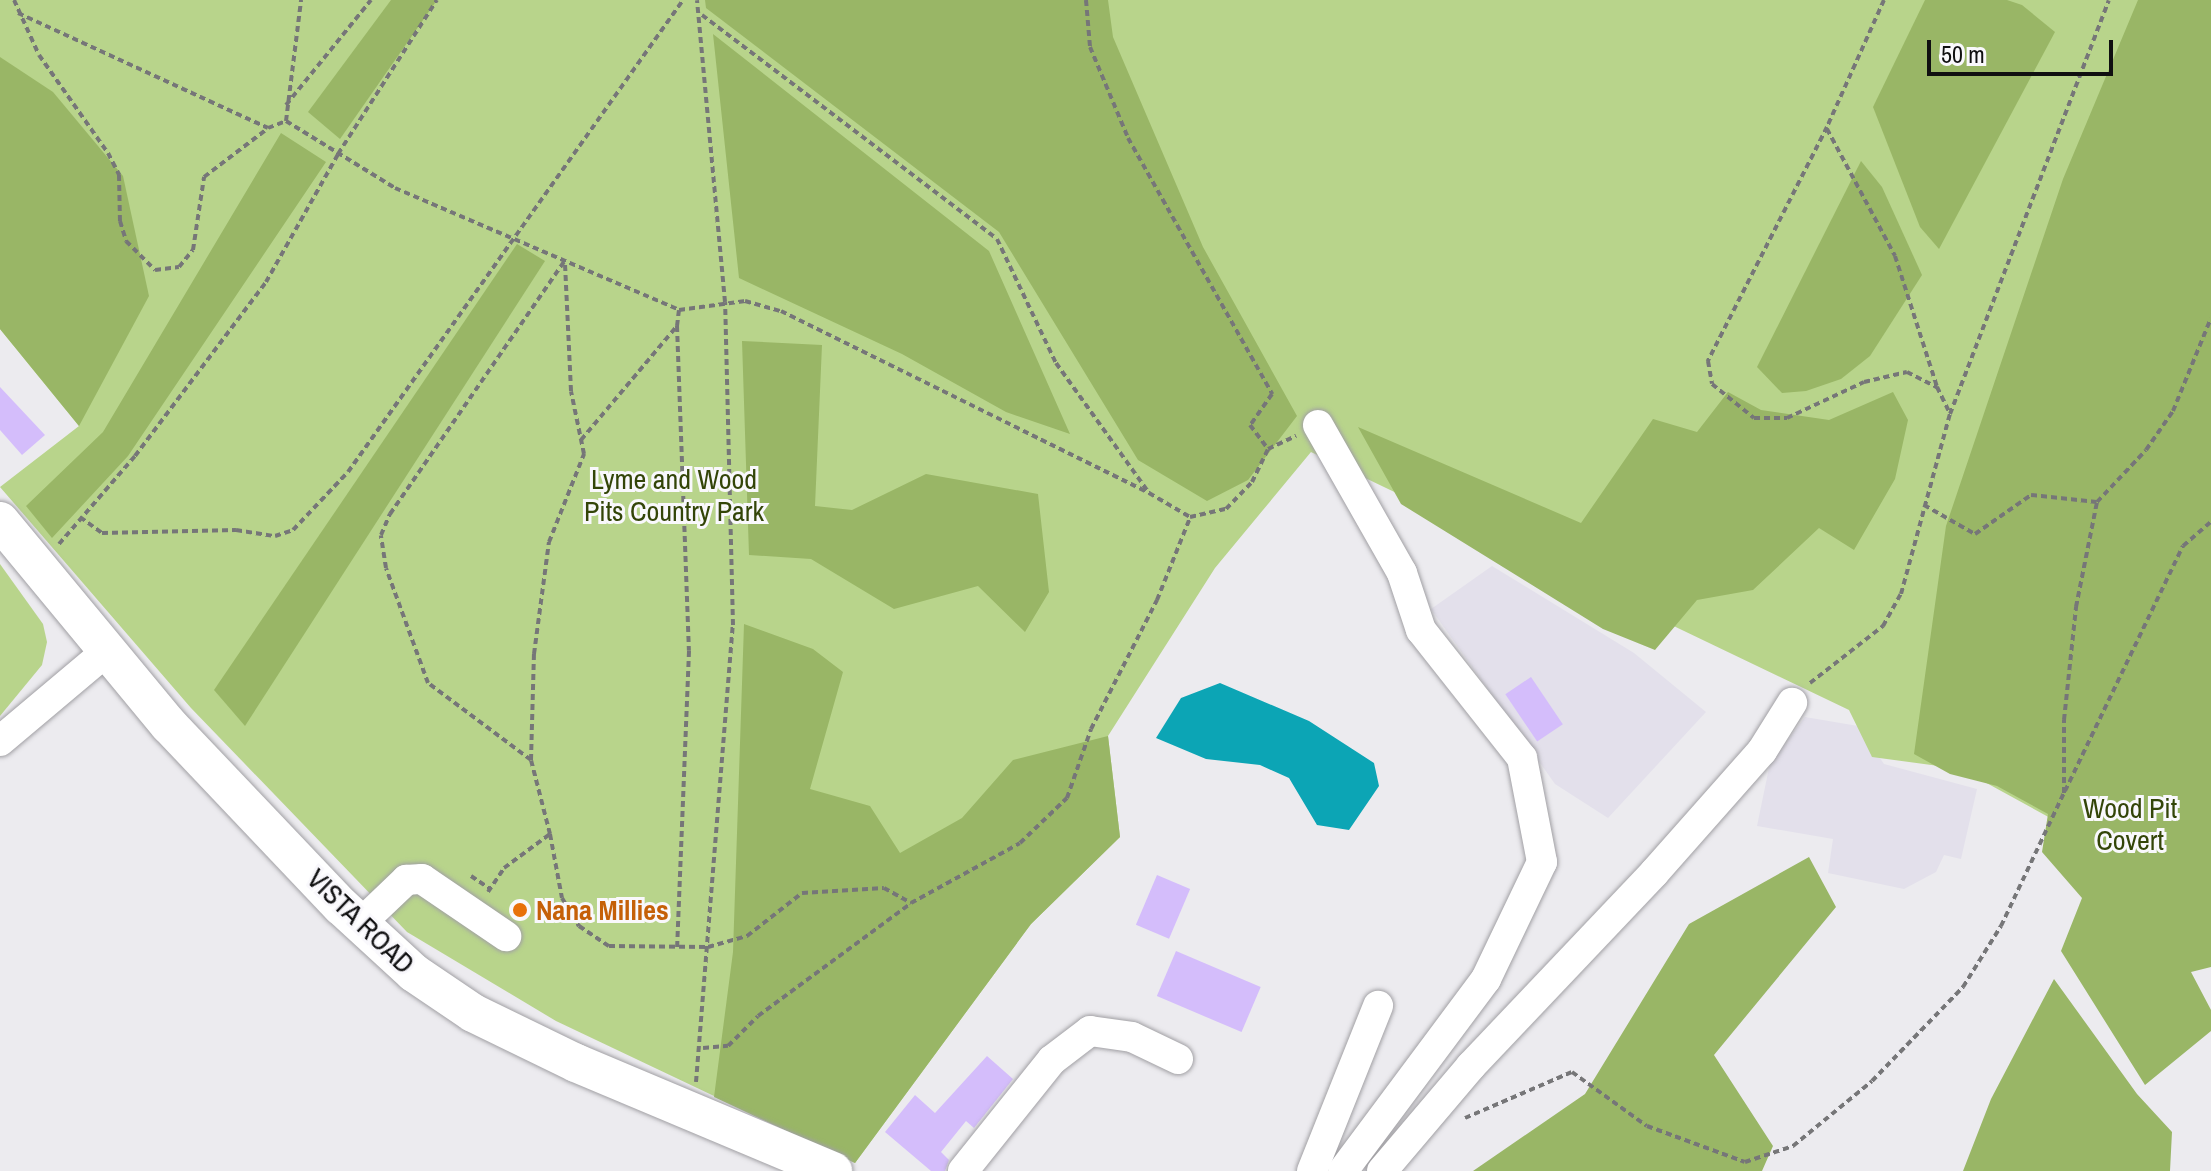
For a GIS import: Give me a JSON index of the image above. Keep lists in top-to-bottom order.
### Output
{
  "streets": {
    "main road": ["VISTA ROAD"]
  },
  "parks": ["Lyme and Wood Pits Country Park", "Wood Pit Covert"],
  "places": ["Nana Millies"],
  "scale_bar": "50 m"
}
